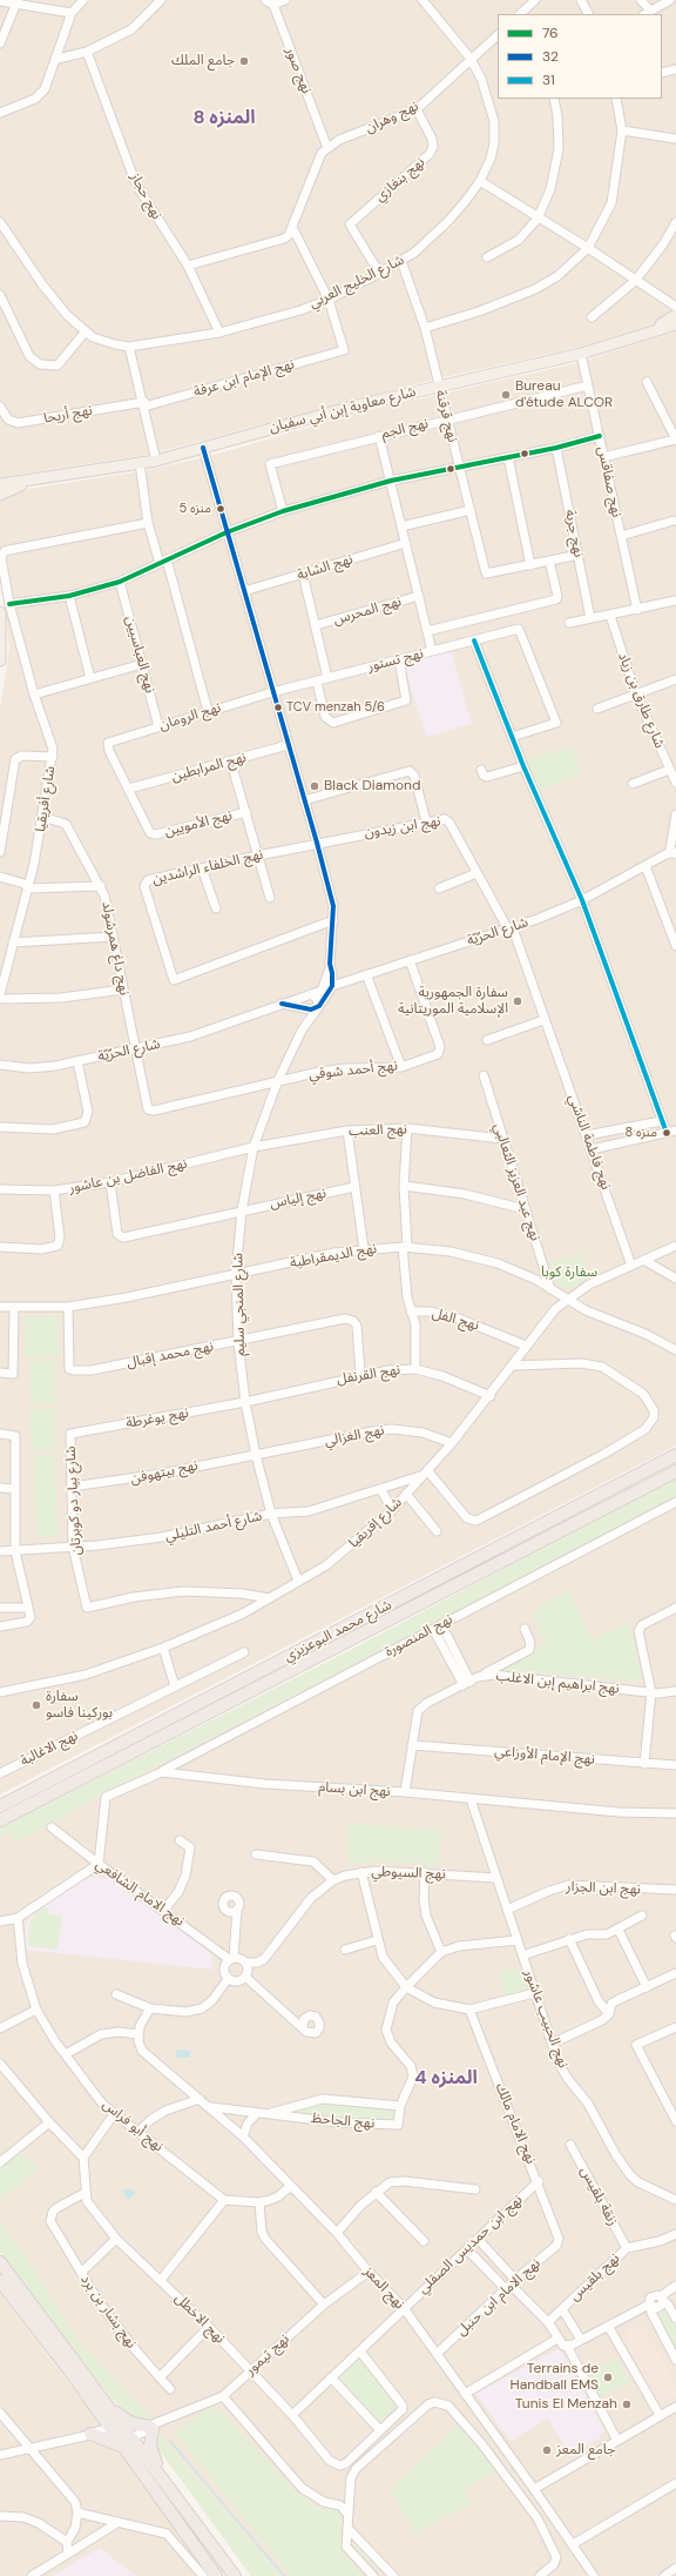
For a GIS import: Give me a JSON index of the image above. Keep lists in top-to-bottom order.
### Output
{
  "streets": {
    "highway": ["شارع محمد البوعزيزي"],
    "main road": ["شارع معاوية إبن أبي سفيان"],
    "street": [
      "نهج صور",
      "نهج وهران",
      "نهج بنغازي",
      "نهج حجاز",
      "شارع الخليج العربي",
      "نهج الإمام ابن عرفة",
      "نهج أريحا",
      "نهج قرقنة",
      "نهج الجم",
      "نهج صفاقس",
      "نهج جربة",
      "نهج الشابة",
      "نهج المحرس",
      "نهج العباسيين",
      "نهج تستور",
      "شارع طارق بن زياد",
      "نهج الرومان",
      "نهج المرابطين",
      "شارع أفريقيا",
      "نهج الأمويين",
      "نهج ابن زيدون",
      "نهج الخلفاء الراشدين",
      "شارع الحرّيّة",
      "نهج داغ همرشولد",
      "نهج أحمد شوقي",
      "نهج العنب",
      "نهج فاطمة الناشي",
      "نهج الفاضل بن عاشور",
      "نهج عبد العزيز الثعالبي",
      "نهج إلياس",
      "نهج الديمقراطية",
      "شارع المنجي سليم",
      "نهج الفل",
      "نهج محمد إقبال",
      "نهج القرنفل",
      "نهج يوغرطة",
      "نهج الغزالي",
      "نهج بيتهوفن",
      "شارع بيار دو كوبرتان",
      "شارع إفريقيا",
      "شارع أحمد التليلي",
      "نهج المنصورة",
      "نهج ابراهيم إبن الاغلب",
      "نهج الاغالبة",
      "نهج الإمام الأوزاعي",
      "نهج ابن بسام",
      "نهج السيوطي",
      "نهج ابن الجزار",
      "نهج الامام الشافعي",
      "نهج الحبيب عاشور",
      "نهج الجاحظ",
      "نهج الامام مالك",
      "نهج أبو فراس",
      "زنقة بلقيس",
      "نهج ابن حمديس الصقلي",
      "نهج بلقيس",
      "نهج المعز",
      "نهج الامام ابن حنبل",
      "نهج بشار بن برد",
      "نهج الاخطل",
      "نهج تيمور"
    ]
  },
  "crossings": [
    ["نهج صور", "نهج وهران"],
    ["نهج وهران", "نهج بنغازي"],
    ["نهج وهران", "شارع الخليج العربي"],
    ["نهج بنغازي", "شارع الخليج العربي"],
    ["نهج حجاز", "شارع الخليج العربي"],
    ["شارع الخليج العربي", "نهج الإمام ابن عرفة"],
    ["شارع الخليج العربي", "نهج قرقنة"],
    ["نهج الإمام ابن عرفة", "نهج أريحا"],
    ["شارع معاوية إبن أبي سفيان", "نهج قرقنة"],
    ["شارع معاوية إبن أبي سفيان", "نهج صفاقس"],
    ["نهج قرقنة", "نهج الجم"],
    ["نهج الجم", "نهج صفاقس"],
    ["نهج العباسيين", "نهج الرومان"],
    ["نهج تستور", "نهج الرومان"],
    ["نهج الرومان", "نهج المرابطين"],
    ["نهج الرومان", "نهج الأمويين"],
    ["نهج المرابطين", "نهج الأمويين"],
    ["شارع أفريقيا", "نهج داغ همرشولد"],
    ["نهج ابن زيدون", "نهج الخلفاء الراشدين"],
    ["نهج ابن زيدون", "شارع الحرّيّة"],
    ["نهج ابن زيدون", "نهج فاطمة الناشي"],
    ["شارع الحرّيّة", "نهج داغ همرشولد"],
    ["شارع الحرّيّة", "نهج أحمد شوقي"],
    ["شارع الحرّيّة", "نهج فاطمة الناشي"],
    ["شارع الحرّيّة", "شارع المنجي سليم"],
    ["نهج داغ همرشولد", "نهج أحمد شوقي"],
    ["نهج داغ همرشولد", "شارع المنجي سليم"],
    ["نهج أحمد شوقي", "شارع المنجي سليم"],
    ["نهج العنب", "نهج الفاضل بن عاشور"],
    ["نهج العنب", "نهج عبد العزيز الثعالبي"],
    ["نهج العنب", "شارع المنجي سليم"],
    ["نهج فاطمة الناشي", "شارع إفريقيا"],
    ["نهج الفاضل بن عاشور", "نهج إلياس"],
    ["نهج الفاضل بن عاشور", "شارع المنجي سليم"],
    ["نهج عبد العزيز الثعالبي", "نهج الديمقراطية"],
    ["نهج إلياس", "شارع المنجي سليم"],
    ["نهج الديمقراطية", "شارع المنجي سليم"],
    ["نهج الديمقراطية", "نهج محمد إقبال"],
    ["نهج الديمقراطية", "شارع إفريقيا"],
    ["شارع المنجي سليم", "نهج محمد إقبال"],
    ["شارع المنجي سليم", "نهج القرنفل"],
    ["شارع المنجي سليم", "نهج يوغرطة"],
    ["شارع المنجي سليم", "نهج الغزالي"],
    ["شارع المنجي سليم", "نهج بيتهوفن"],
    ["شارع المنجي سليم", "شارع إفريقيا"],
    ["شارع المنجي سليم", "شارع أحمد التليلي"],
    ["نهج الفل", "نهج القرنفل"],
    ["نهج الفل", "شارع إفريقيا"],
    ["نهج محمد إقبال", "نهج القرنفل"],
    ["نهج القرنفل", "نهج يوغرطة"],
    ["نهج القرنفل", "شارع إفريقيا"],
    ["نهج يوغرطة", "شارع بيار دو كوبرتان"],
    ["نهج الغزالي", "نهج بيتهوفن"],
    ["نهج الغزالي", "شارع إفريقيا"],
    ["نهج بيتهوفن", "شارع بيار دو كوبرتان"],
    ["شارع بيار دو كوبرتان", "شارع إفريقيا"],
    ["شارع بيار دو كوبرتان", "شارع أحمد التليلي"],
    ["شارع إفريقيا", "شارع أحمد التليلي"],
    ["نهج المنصورة", "نهج ابن بسام"],
    ["نهج ابراهيم إبن الاغلب", "نهج الإمام الأوزاعي"],
    ["نهج ابراهيم إبن الاغلب", "نهج ابن بسام"],
    ["نهج ابن بسام", "نهج الحبيب عاشور"],
    ["نهج السيوطي", "نهج الامام الشافعي"],
    ["نهج السيوطي", "نهج الحبيب عاشور"],
    ["نهج ابن الجزار", "نهج الحبيب عاشور"],
    ["نهج الحبيب عاشور", "نهج الجاحظ"],
    ["نهج الجاحظ", "نهج المعز"],
    ["نهج الامام مالك", "نهج ابن حمديس الصقلي"],
    ["نهج الامام مالك", "نهج الامام ابن حنبل"],
    ["زنقة بلقيس", "نهج بلقيس"],
    ["نهج ابن حمديس الصقلي", "نهج المعز"],
    ["نهج ابن حمديس الصقلي", "نهج الاخطل"],
    ["نهج المعز", "نهج الامام ابن حنبل"],
    ["نهج المعز", "نهج تيمور"],
    ["نهج بشار بن برد", "نهج الاخطل"],
    ["نهج الاخطل", "نهج تيمور"]
  ],
  "districts": ["المنزه 8", "المنزه 4"],
  "parks": ["سفارة كوبا"],
  "places": [
    "جامع الملك",
    "Bureau d'étude ALCOR",
    "منزه 5",
    "TCV menzah 5/6",
    "Black Diamond",
    "سفارة الجمهورية الإسلامية الموريتانية",
    "منزه 8",
    "سفارة بوركينا فاسو",
    "Terrains de Handball EMS",
    "Tunis El Menzah",
    "جامع المعز"
  ],
  "lines": ["transit line 76", "transit line 32", "transit line 31"],
  "legend": ["76", "32", "31"]
}
